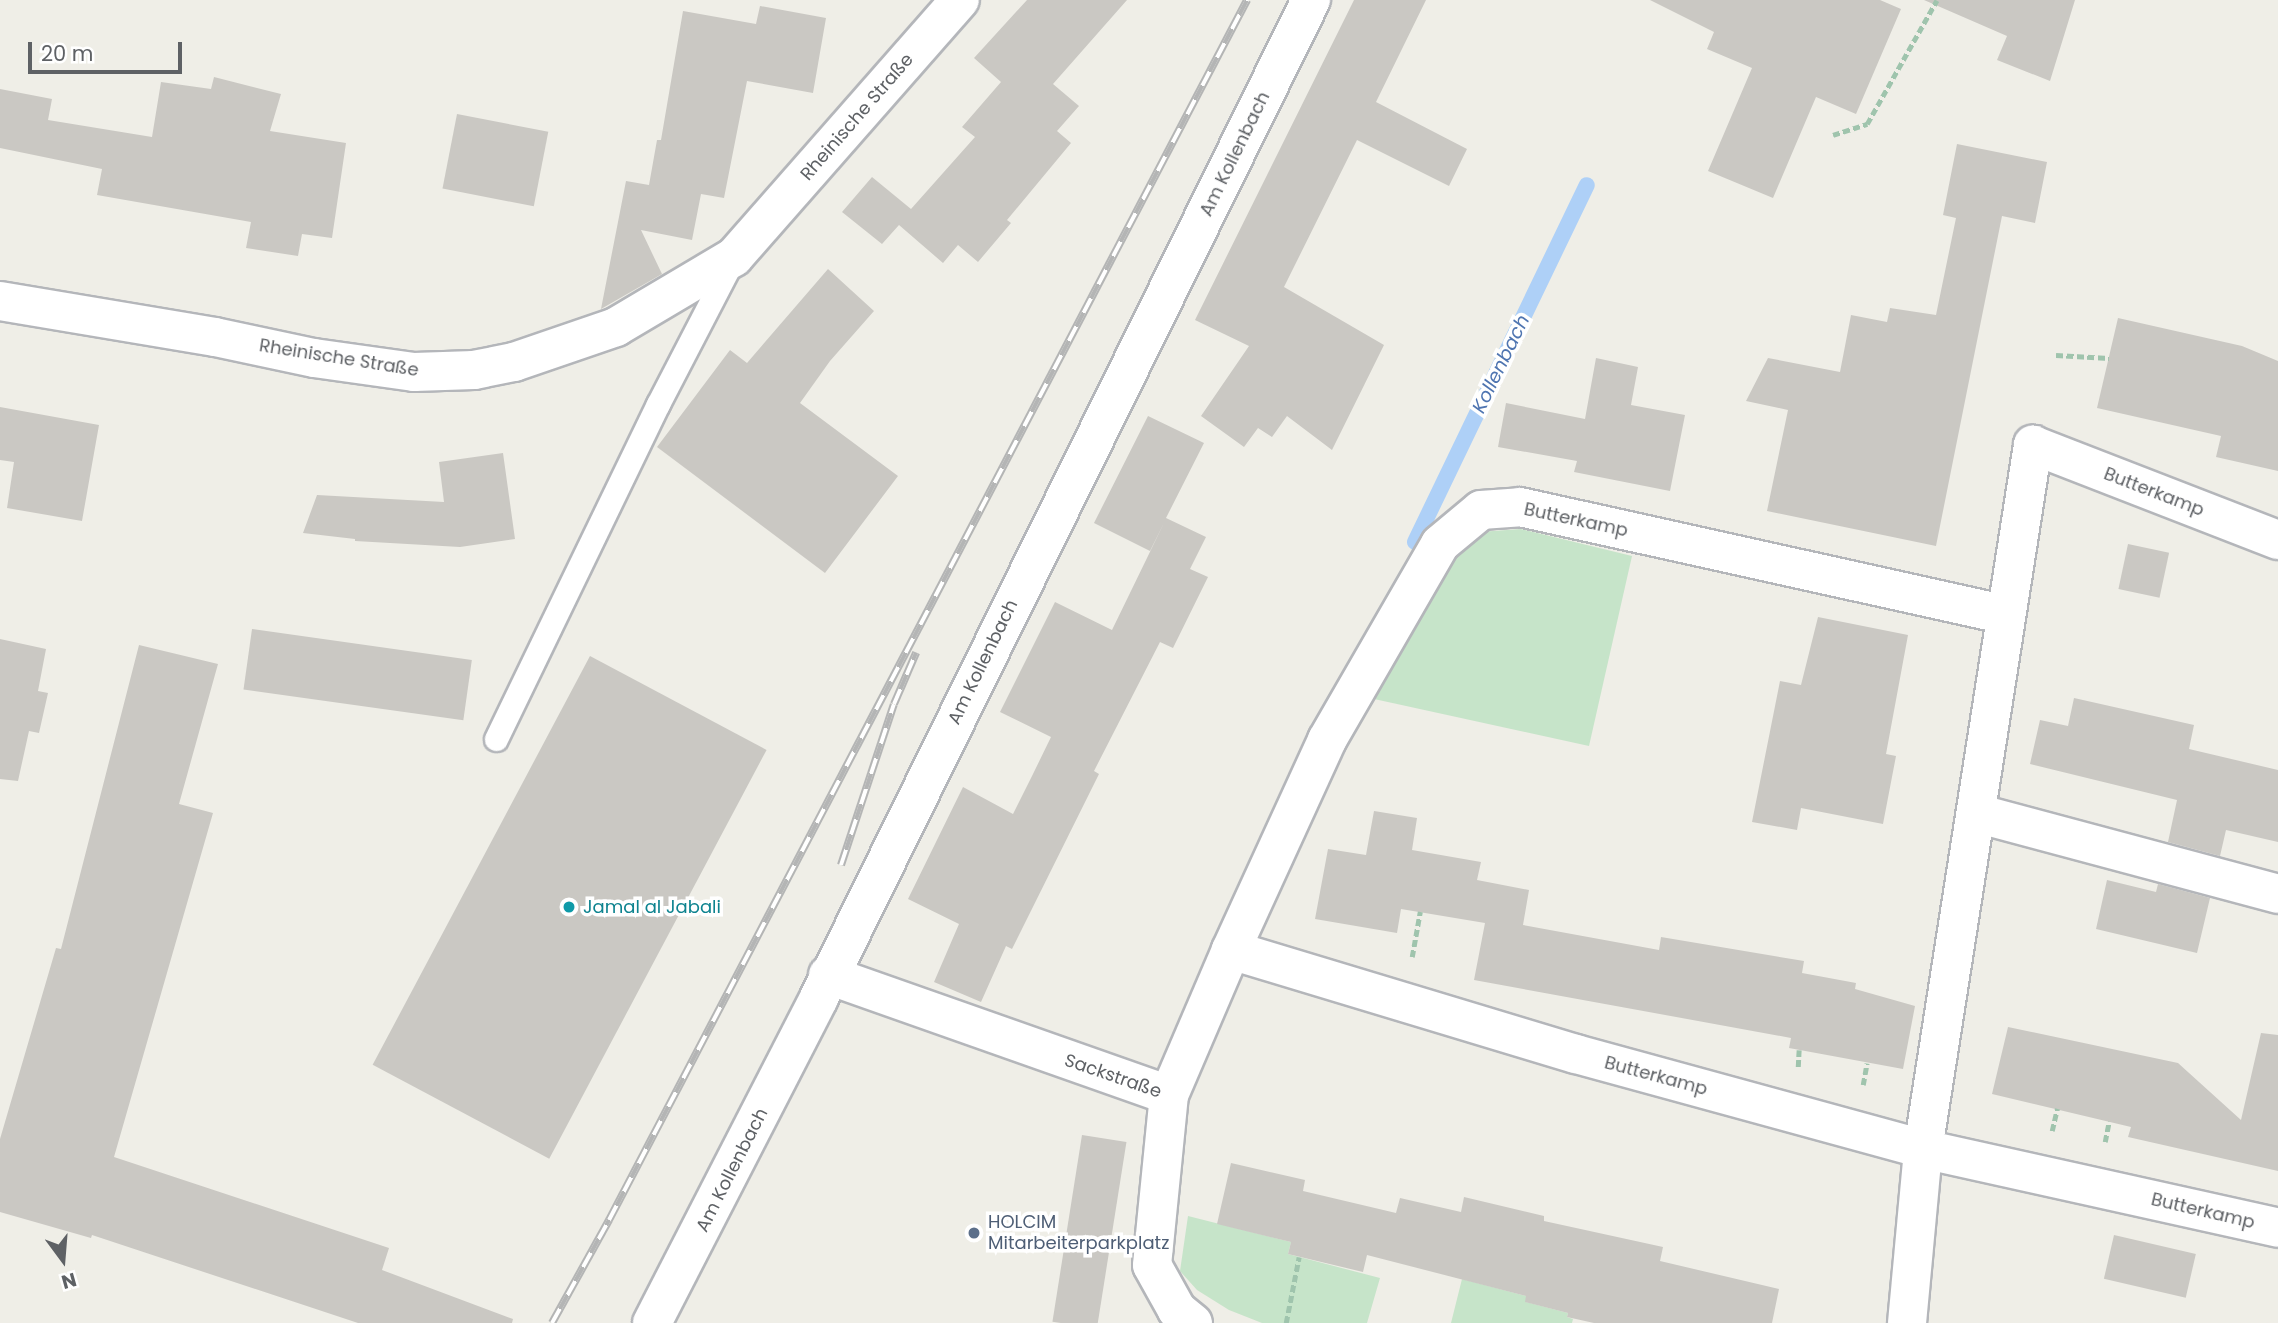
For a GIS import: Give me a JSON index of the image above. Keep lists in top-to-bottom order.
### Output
{
  "streets": {
    "street": [
      "Rheinische Straße",
      "Am Kollenbach",
      "Butterkamp",
      "Sackstraße"
    ]
  },
  "crossings": [
    ["Am Kollenbach", "Sackstraße"],
    ["Butterkamp", "Sackstraße"]
  ],
  "water": ["Kollenbach"],
  "places": ["Jamal al Jabali", "HOLCIM Mitarbeiterparkplatz"],
  "scale_bar": "20 m",
  "north": "bottom"
}
